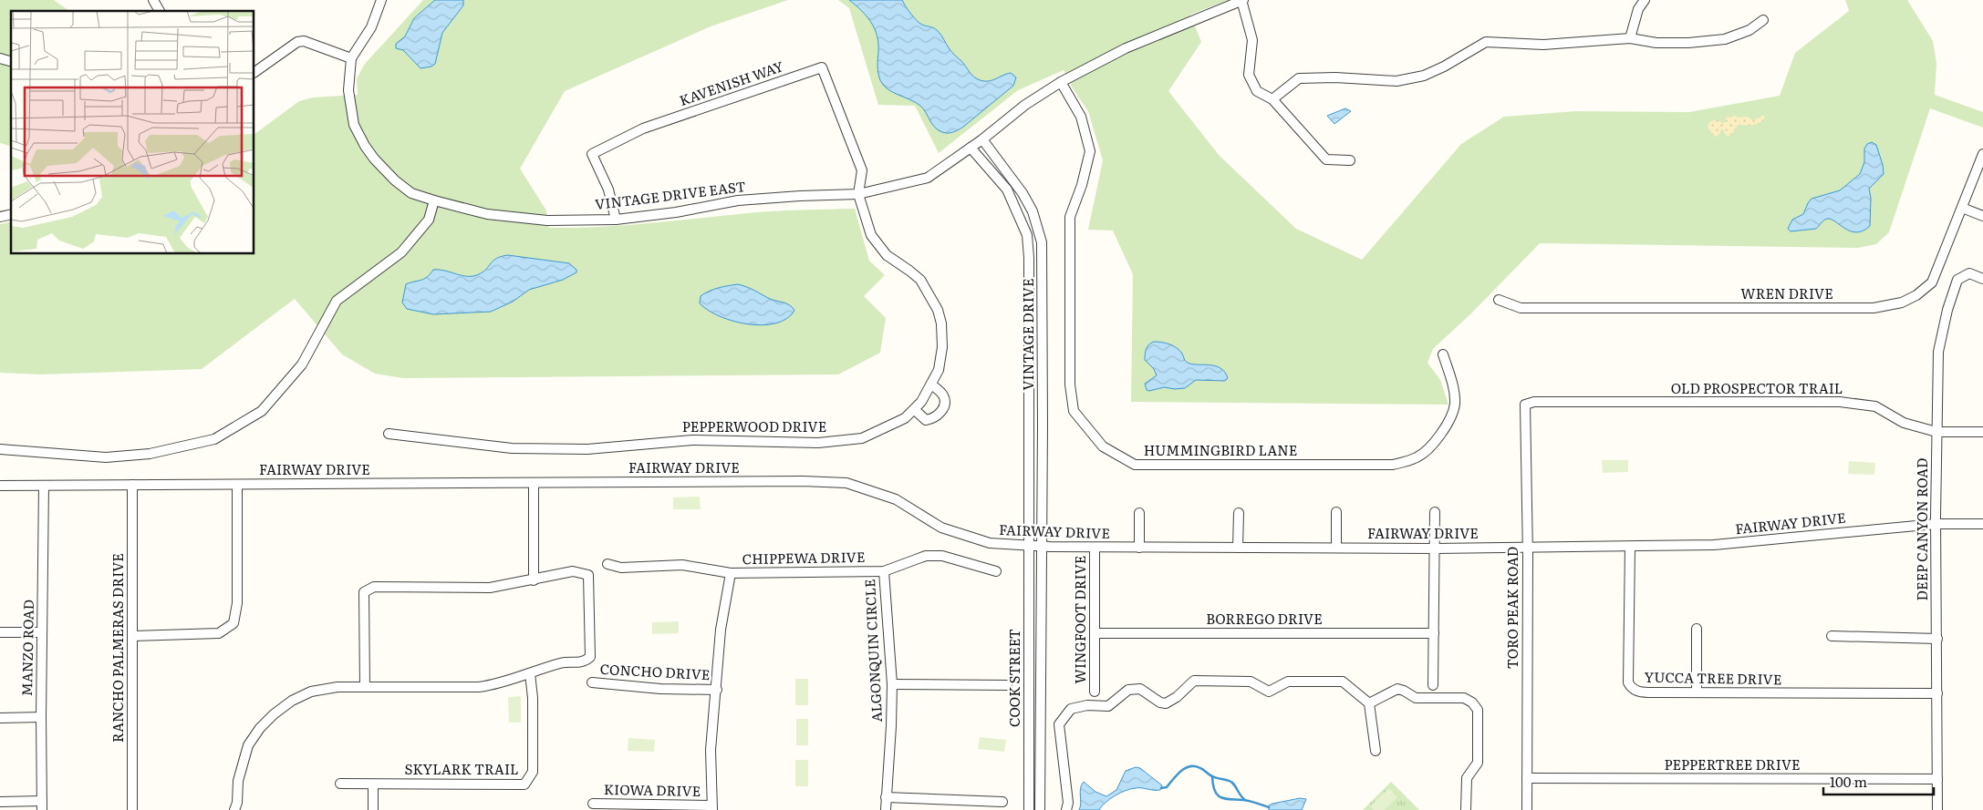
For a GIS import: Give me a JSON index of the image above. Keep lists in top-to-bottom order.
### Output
{
  "streets": {
    "street": [
      "KAVENISH WAY",
      "VINTAGE DRIVE EAST",
      "WREN DRIVE",
      "VINTAGE DRIVE",
      "OLD PROSPECTOR TRAIL",
      "PEPPERWOOD DRIVE",
      "HUMMINGBIRD LANE",
      "FAIRWAY DRIVE",
      "DEEP CANYON ROAD",
      "CHIPPEWA DRIVE",
      "TORO PEAK ROAD",
      "WINGFOOT DRIVE",
      "BORREGO DRIVE",
      "MANZO ROAD",
      "RANCHO PALMERAS DRIVE",
      "ALGONQUIN CIRCLE",
      "CONCHO DRIVE",
      "COOK STREET",
      "YUCCA TREE DRIVE",
      "PEPPERTREE DRIVE",
      "SKYLARK TRAIL",
      "KIOWA DRIVE"
    ]
  },
  "crossings": [
    ["KAVENISH WAY", "VINTAGE DRIVE EAST"],
    ["KAVENISH WAY", "PEPPERWOOD DRIVE"],
    ["VINTAGE DRIVE EAST", "VINTAGE DRIVE"],
    ["VINTAGE DRIVE EAST", "PEPPERWOOD DRIVE"],
    ["VINTAGE DRIVE EAST", "HUMMINGBIRD LANE"],
    ["VINTAGE DRIVE", "FAIRWAY DRIVE"],
    ["VINTAGE DRIVE", "COOK STREET"],
    ["OLD PROSPECTOR TRAIL", "DEEP CANYON ROAD"],
    ["OLD PROSPECTOR TRAIL", "TORO PEAK ROAD"],
    ["FAIRWAY DRIVE", "DEEP CANYON ROAD"],
    ["FAIRWAY DRIVE", "TORO PEAK ROAD"],
    ["FAIRWAY DRIVE", "WINGFOOT DRIVE"],
    ["FAIRWAY DRIVE", "MANZO ROAD"],
    ["FAIRWAY DRIVE", "RANCHO PALMERAS DRIVE"],
    ["FAIRWAY DRIVE", "COOK STREET"],
    ["FAIRWAY DRIVE", "YUCCA TREE DRIVE"],
    ["DEEP CANYON ROAD", "YUCCA TREE DRIVE"],
    ["DEEP CANYON ROAD", "PEPPERTREE DRIVE"],
    ["CHIPPEWA DRIVE", "ALGONQUIN CIRCLE"],
    ["TORO PEAK ROAD", "PEPPERTREE DRIVE"],
    ["WINGFOOT DRIVE", "BORREGO DRIVE"]
  ],
  "scale_bar": "100 m"
}
